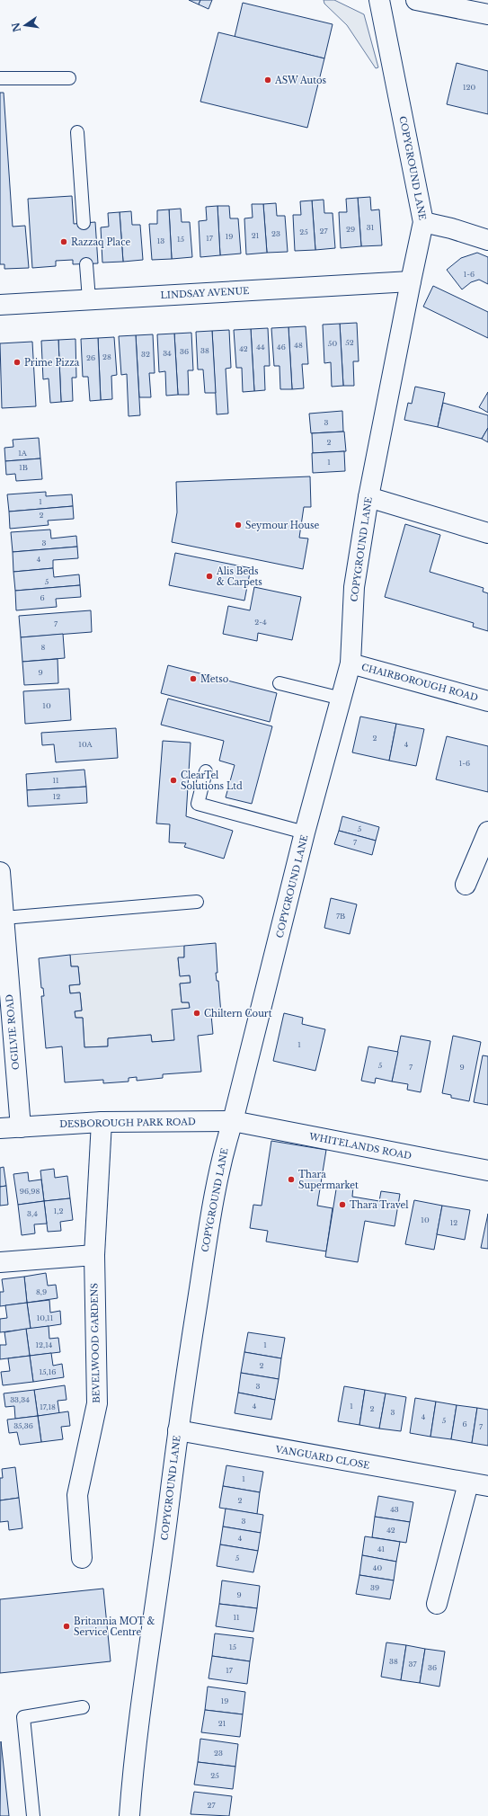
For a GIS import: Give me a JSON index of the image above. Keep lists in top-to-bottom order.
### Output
{
  "streets": {
    "street": [
      "COPYGROUND LANE",
      "LINDSAY AVENUE",
      "CHAIRBOROUGH ROAD",
      "OGILVIE ROAD",
      "DESBOROUGH PARK ROAD",
      "WHITELANDS ROAD",
      "BEVELWOOD GARDENS",
      "VANGUARD CLOSE"
    ]
  },
  "crossings": [
    ["COPYGROUND LANE", "LINDSAY AVENUE"],
    ["COPYGROUND LANE", "CHAIRBOROUGH ROAD"],
    ["COPYGROUND LANE", "DESBOROUGH PARK ROAD"],
    ["COPYGROUND LANE", "WHITELANDS ROAD"],
    ["COPYGROUND LANE", "VANGUARD CLOSE"],
    ["OGILVIE ROAD", "DESBOROUGH PARK ROAD"],
    ["DESBOROUGH PARK ROAD", "WHITELANDS ROAD"],
    ["DESBOROUGH PARK ROAD", "BEVELWOOD GARDENS"]
  ],
  "places": [
    "ASW Autos",
    "Razzaq Place",
    "Prime Pizza",
    "Seymour House",
    "Alis Beds & Carpets",
    "Metso",
    "ClearTel Solutions Ltd",
    "Chiltern Court",
    "Thara Supermarket",
    "Thara Travel",
    "Britannia MOT & Service Centre"
  ],
  "house_numbers": [
    "120",
    "31",
    "29",
    "27",
    "25",
    "23",
    "21",
    "19",
    "17",
    "15",
    "13",
    "1-6",
    "52",
    "50",
    "48",
    "44",
    "46",
    "42",
    "38",
    "36",
    "34",
    "32",
    "28",
    "26",
    "3",
    "2",
    "1A",
    "1",
    "1B",
    "1",
    "2",
    "3",
    "4",
    "5",
    "6",
    "2-4",
    "7",
    "8",
    "9",
    "10",
    "2",
    "10A",
    "4",
    "1-6",
    "11",
    "12",
    "5",
    "7",
    "7B",
    "1",
    "5",
    "7",
    "9",
    "96,98",
    "1,2",
    "3,4",
    "10",
    "12",
    "8,9",
    "10,11",
    "12,14",
    "1",
    "2",
    "15,16",
    "3",
    "33,34",
    "4",
    "1",
    "17,18",
    "2",
    "3",
    "4",
    "5",
    "6",
    "35,36",
    "7",
    "1",
    "2",
    "43",
    "3",
    "42",
    "4",
    "41",
    "5",
    "40",
    "39",
    "9",
    "11",
    "15",
    "38",
    "37",
    "36",
    "17",
    "19",
    "21",
    "23",
    "25",
    "27"
  ],
  "north": "left"
}
